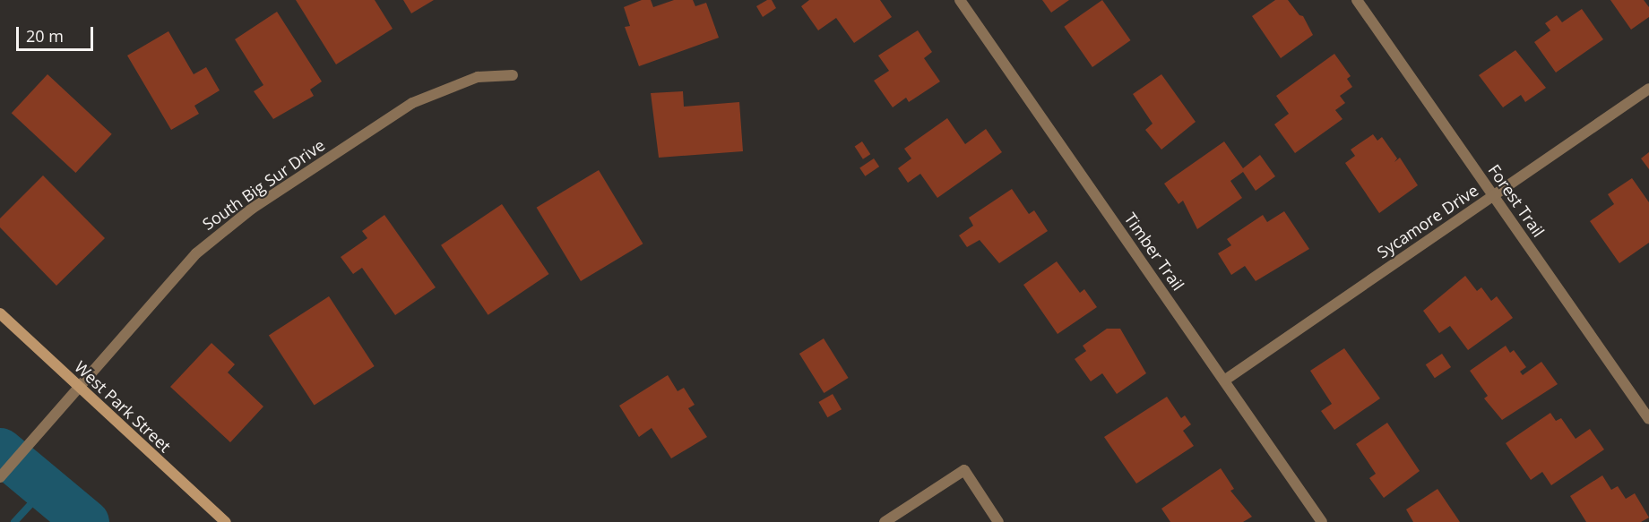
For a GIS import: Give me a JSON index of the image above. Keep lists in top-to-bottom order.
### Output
{
  "streets": {
    "street": [
      "South Big Sur Drive",
      "Forest Trail",
      "Sycamore Drive",
      "Timber Trail",
      "West Park Street"
    ]
  },
  "crossings": [
    ["South Big Sur Drive", "West Park Street"],
    ["Forest Trail", "Sycamore Drive"],
    ["Sycamore Drive", "Timber Trail"]
  ],
  "scale_bar": "20 m"
}
